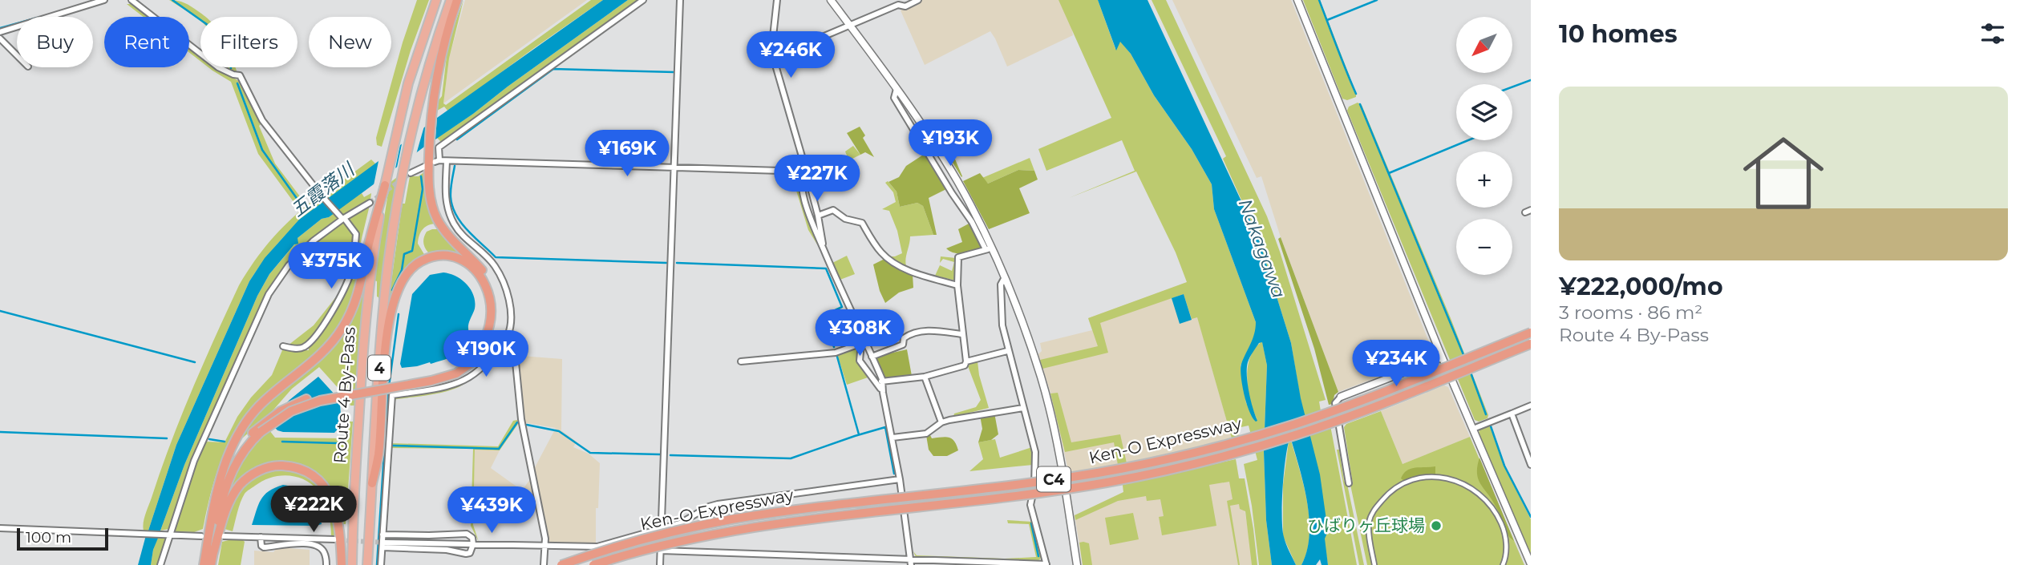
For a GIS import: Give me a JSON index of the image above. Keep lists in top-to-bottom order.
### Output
{
  "streets": {
    "highway": [
      "4",
      "Route 4 By-Pass",
      "Ken-O Expressway",
      "C4"
    ]
  },
  "water": ["五霞落川", "Nakagawa"],
  "places": ["ひばりヶ丘球場"],
  "scale_bar": "100 m",
  "north": "bottom left",
  "page": {
    "heading": "10 homes",
    "map_buttons": ["+", "−"],
    "chip": [
      "Buy",
      "Rent",
      "Filters",
      "New"
    ],
    "price": [
      "¥246K",
      "¥193K",
      "¥169K",
      "¥227K",
      "¥375K",
      "¥308K",
      "¥190K",
      "¥234K",
      "¥222K",
      "¥439K"
    ],
    "list": [
      {
        "name": "¥222,000/mo",
        "note": "3 rooms · 86 m² · Route 4 By-Pass"
      }
    ],
    "scale": "100 m"
  }
}
